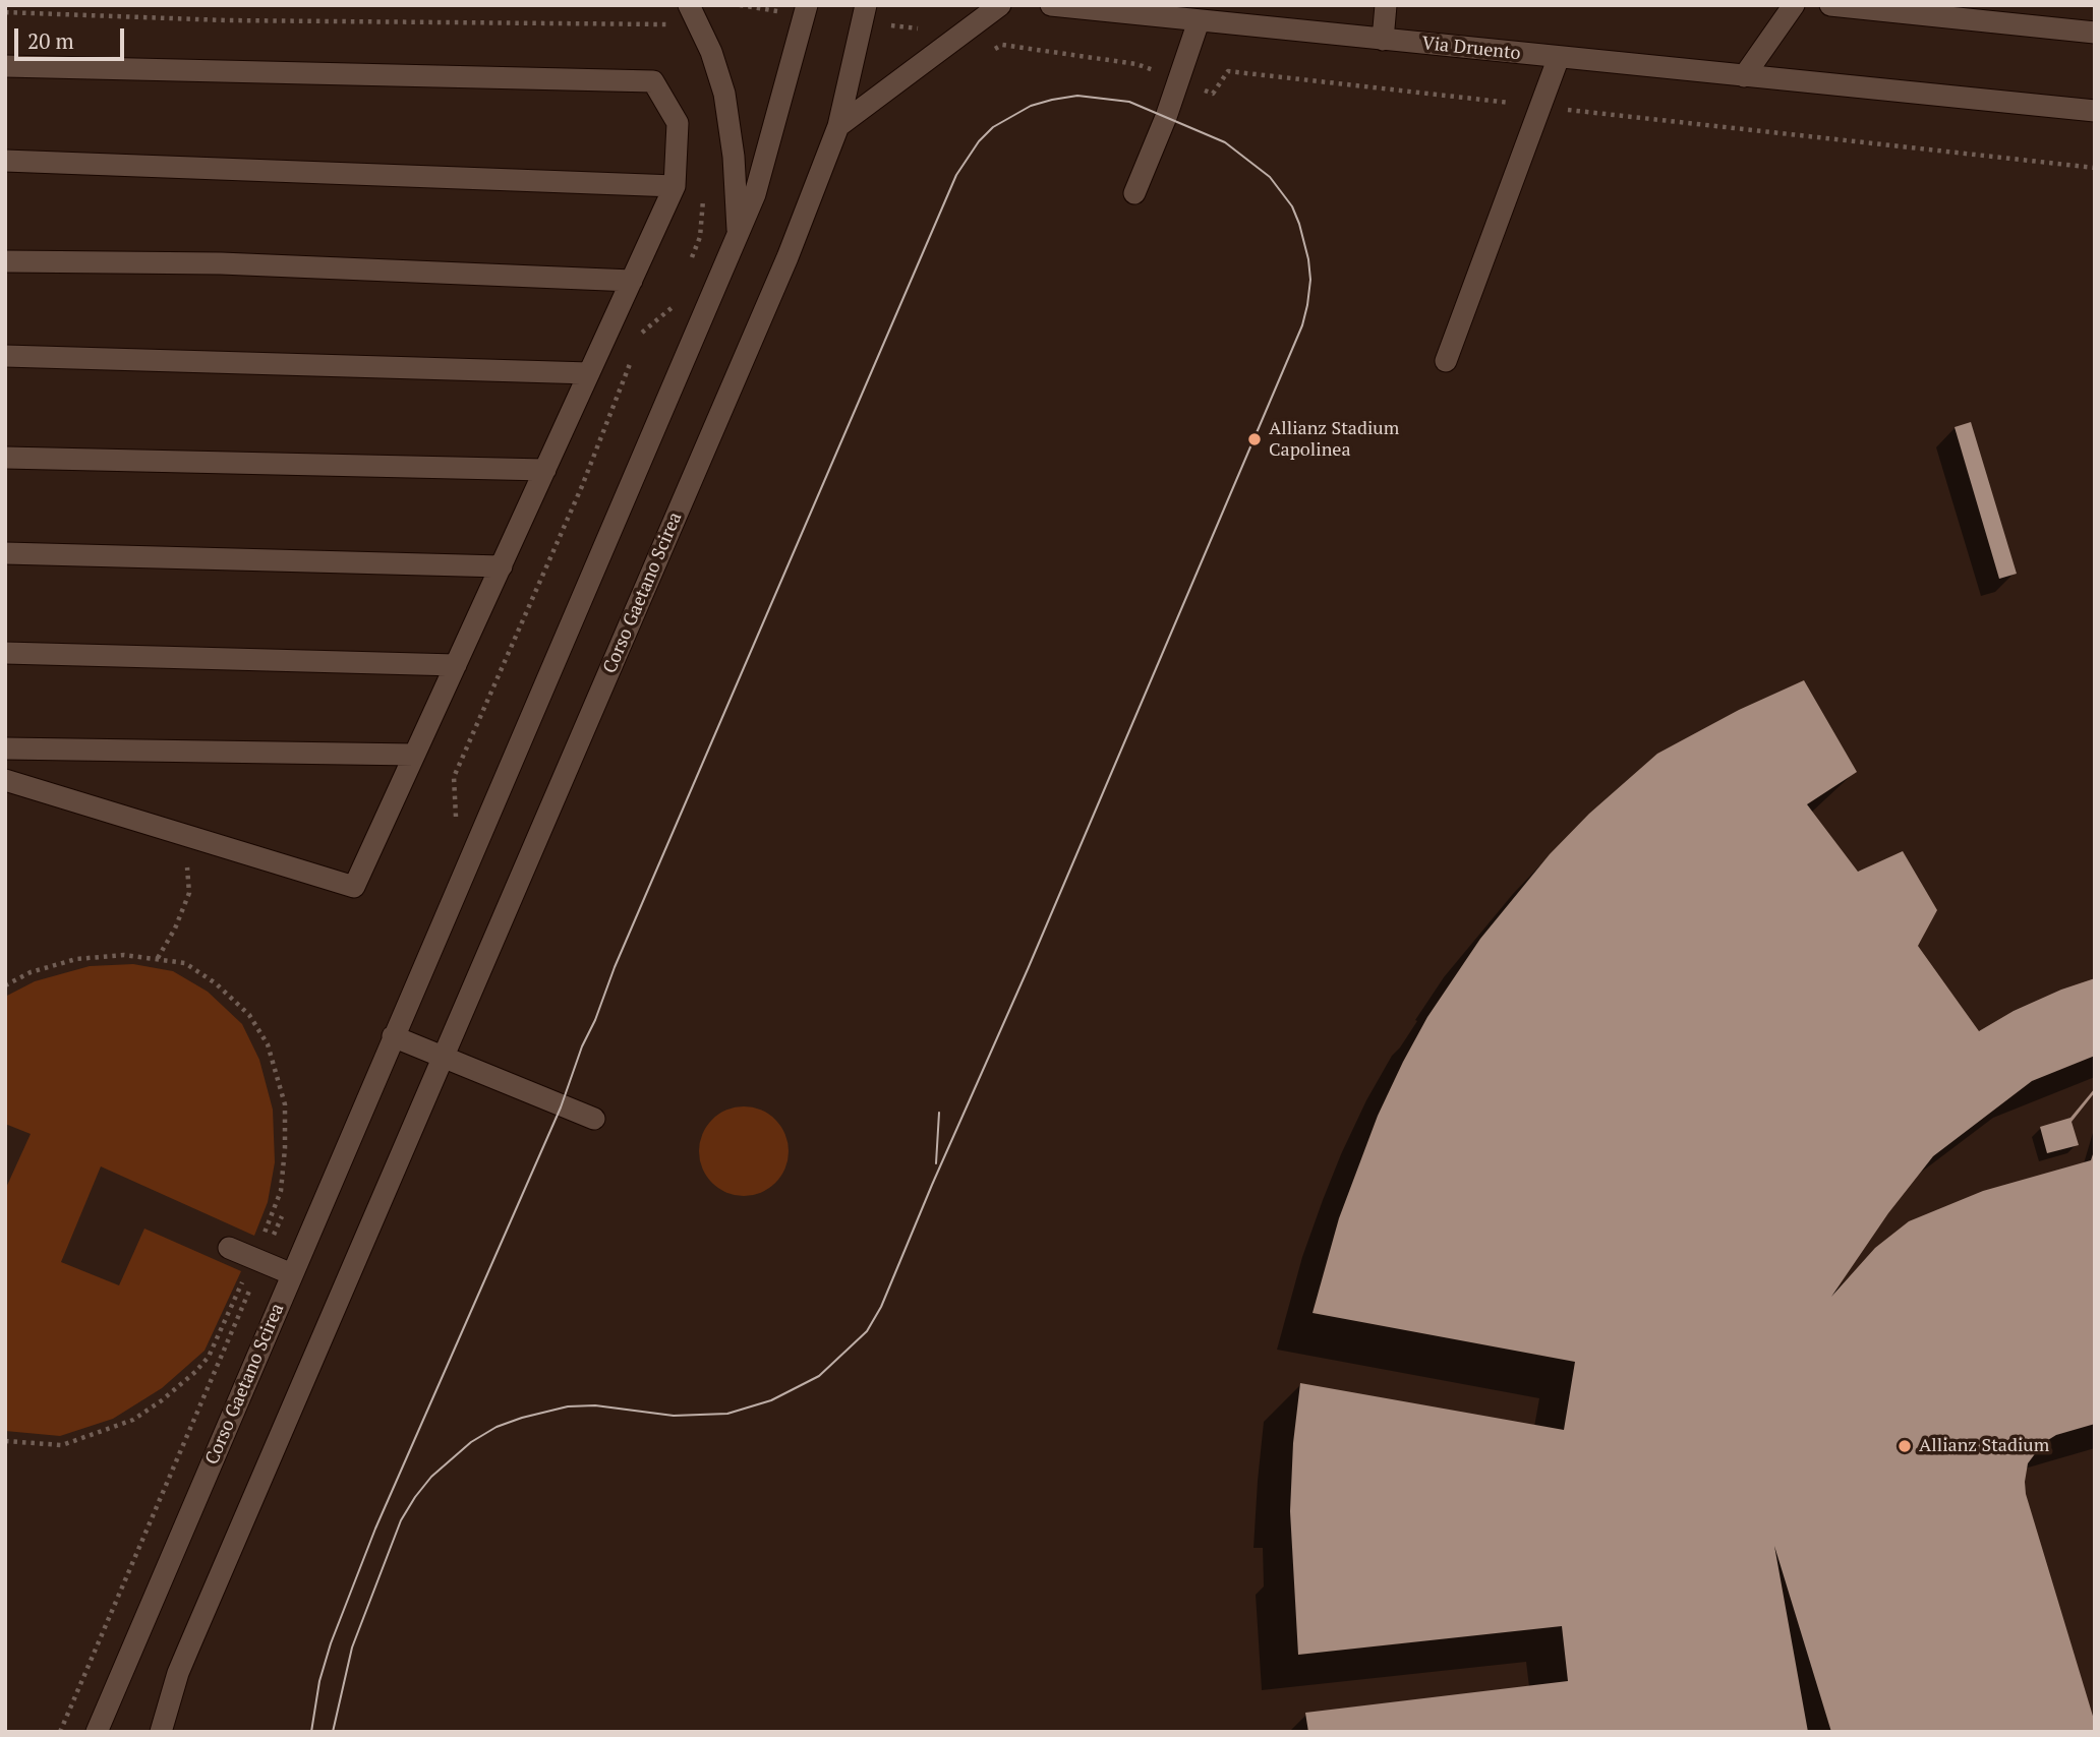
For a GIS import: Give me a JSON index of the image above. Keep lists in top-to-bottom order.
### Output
{
  "streets": {
    "street": ["Via Druento", "Corso Gaetano Scirea"]
  },
  "places": ["Allianz Stadium Capolinea", "Allianz Stadium"],
  "scale_bar": "20 m"
}
